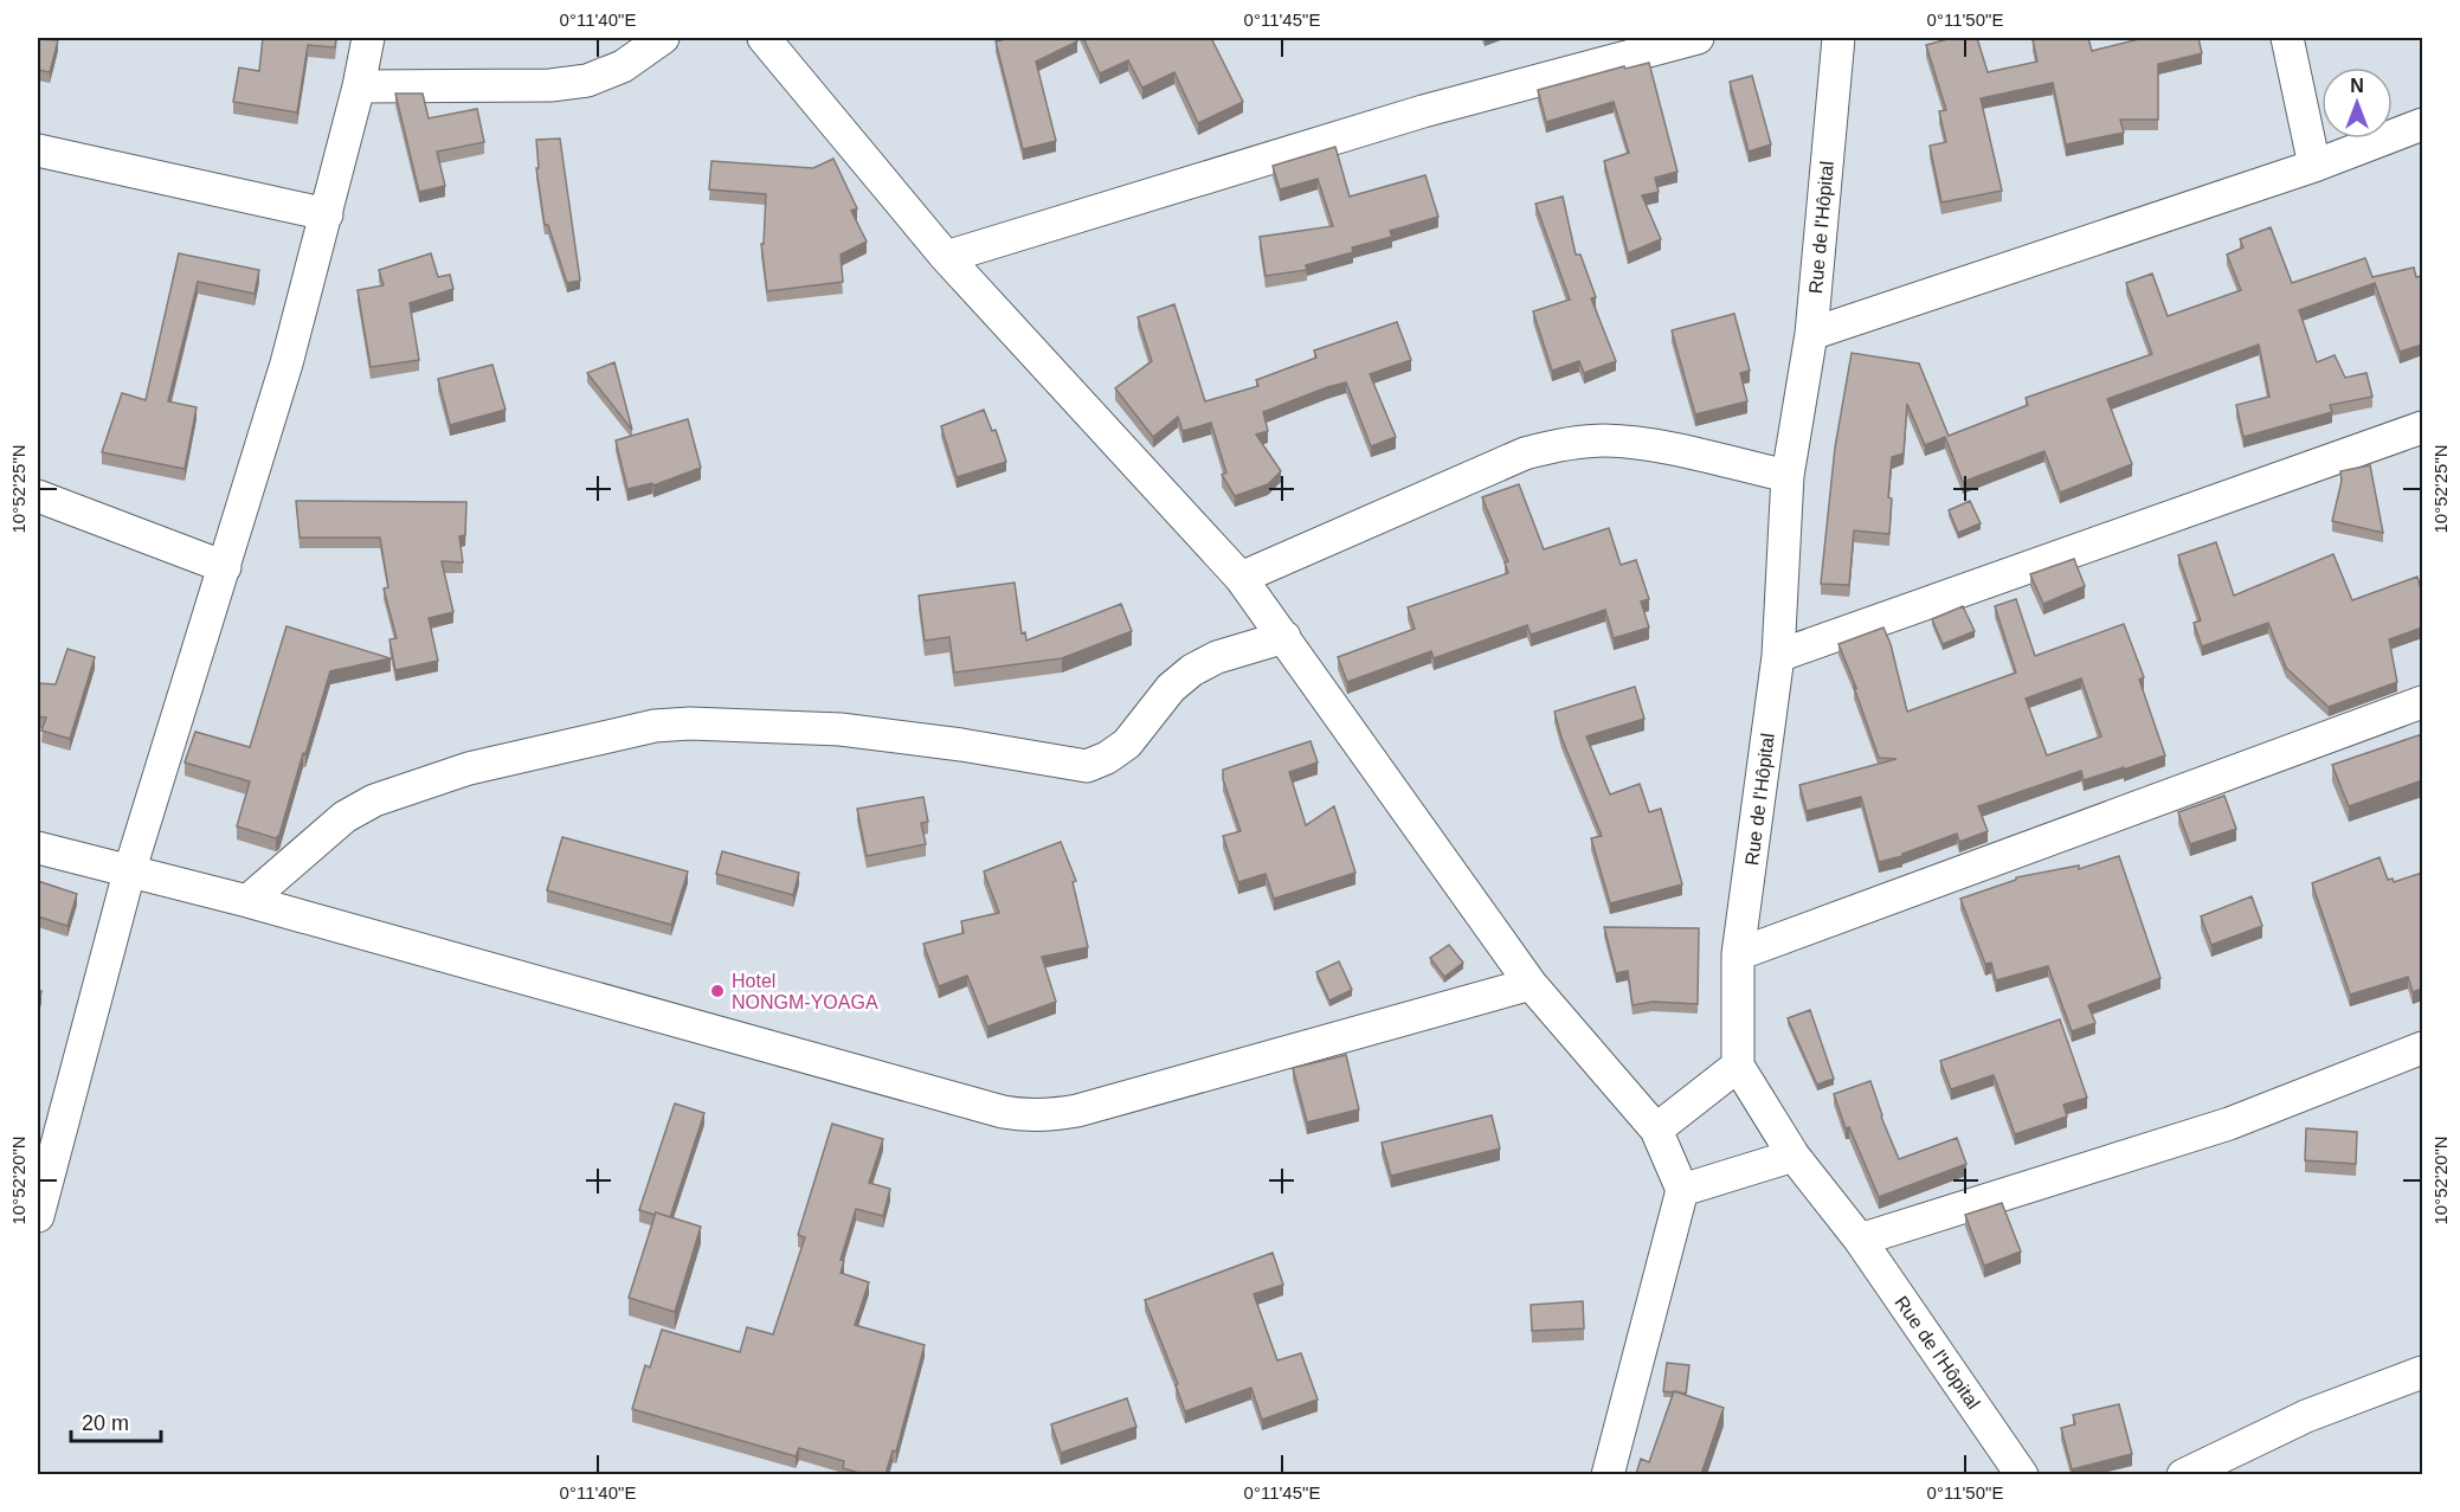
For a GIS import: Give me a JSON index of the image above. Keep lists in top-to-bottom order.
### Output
{
  "streets": {
    "street": ["Rue de l'Hôpital"]
  },
  "places": ["Hotel NONGM-YOAGA"],
  "scale_bar": "20 m",
  "north": "top",
  "coordinates": [
    "0°11'40\"E",
    "0°11'45\"E",
    "0°11'50\"E",
    "10°52'25\"N",
    "10°52'20\"N"
  ]
}
